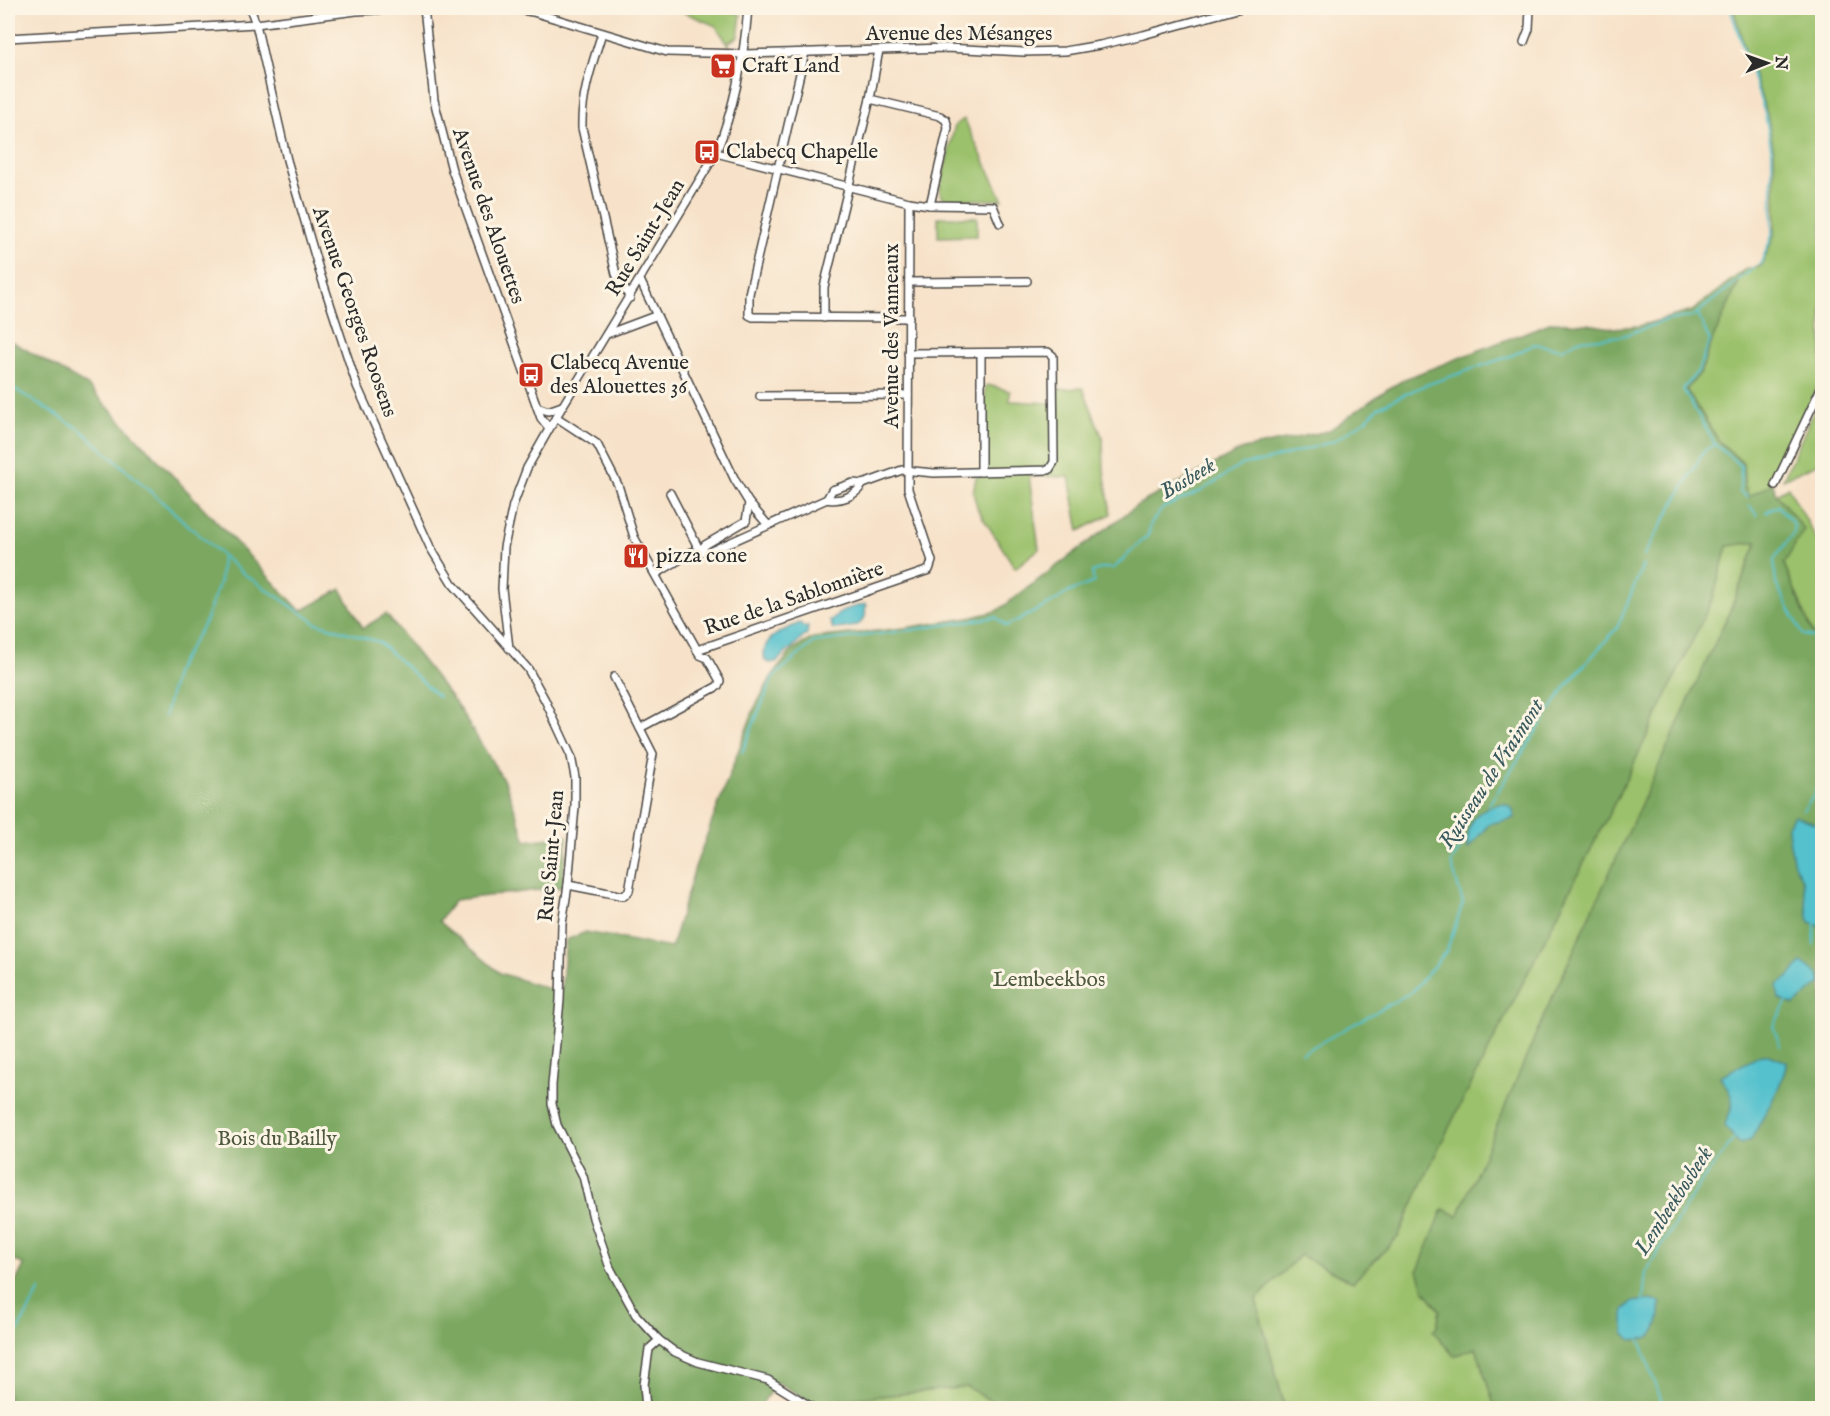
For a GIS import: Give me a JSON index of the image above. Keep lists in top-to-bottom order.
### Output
{
  "streets": {
    "street": [
      "Avenue des Mésanges",
      "Avenue des Alouettes",
      "Rue Saint-Jean",
      "Avenue Georges Roosens",
      "Avenue des Vanneaux",
      "Rue de la Sablonnière"
    ]
  },
  "crossings": [
    ["Avenue des Mésanges", "Rue Saint-Jean"],
    ["Avenue des Alouettes", "Rue Saint-Jean"],
    ["Rue Saint-Jean", "Avenue Georges Roosens"],
    ["Avenue des Vanneaux", "Rue de la Sablonnière"]
  ],
  "water": ["Bosbeek", "Ruisseau de Vraimont", "Lembeekbosbeek"],
  "parks": ["Lembeekbos", "Bois du Bailly"],
  "places": {
    "supermarket": ["Craft Land"],
    "bus stop": ["Clabecq Chapelle", "Clabecq Avenue des Alouettes 36"],
    "restaurant": ["pizza cone"]
  },
  "north": "right"
}
